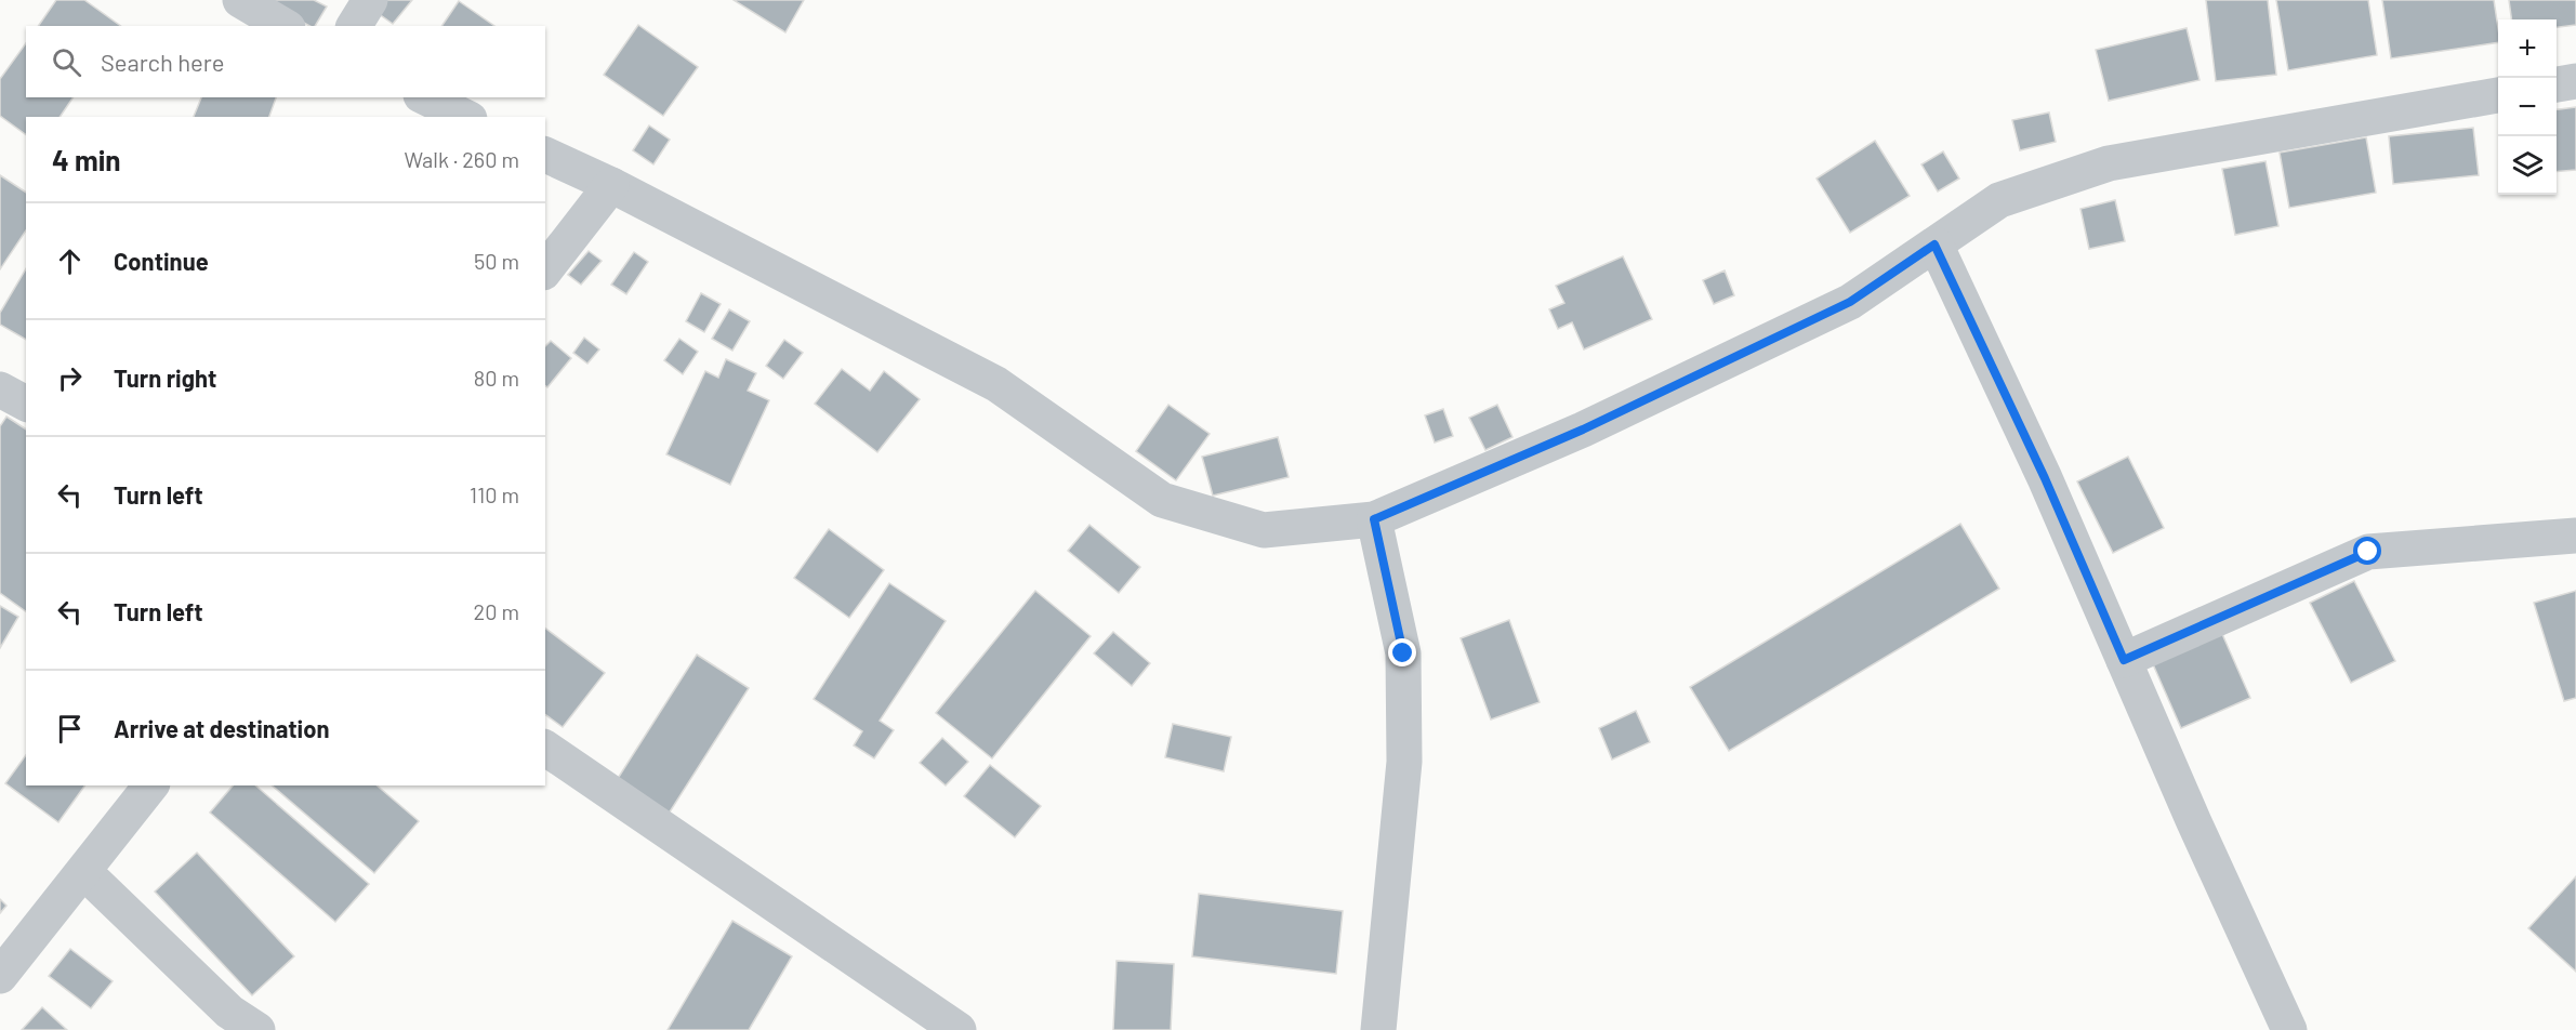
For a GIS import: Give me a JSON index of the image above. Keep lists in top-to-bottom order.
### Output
{
  "page": {
    "map_buttons": ["+", "−"],
    "search": "Search here",
    "heading": ["4 min", "Walk · 260 m"],
    "list": [
      ["Continue", "50 m"],
      ["Turn right", "80 m"],
      ["Turn left", "110 m"],
      ["Turn left", "20 m"],
      "Arrive at destination"
    ]
  }
}
